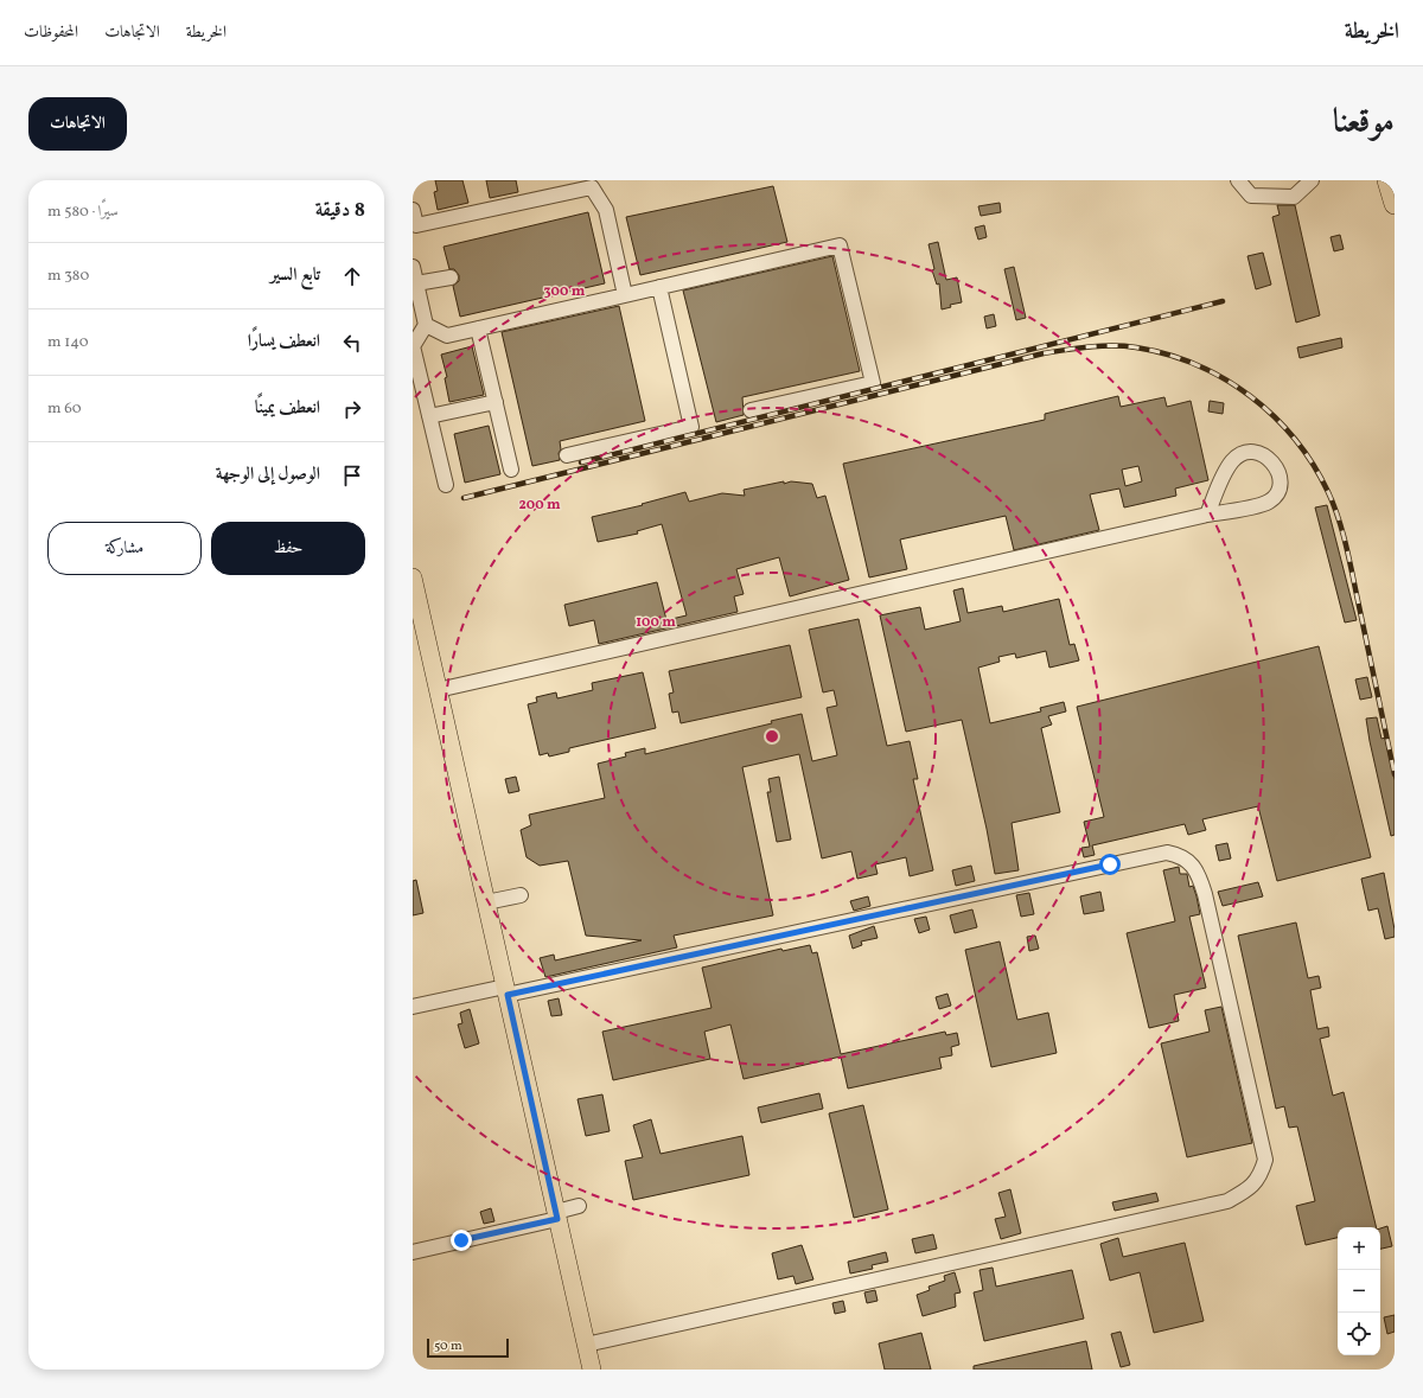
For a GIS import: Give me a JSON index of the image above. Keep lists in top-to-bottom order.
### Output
{
  "scale_bar": "50 m",
  "page": {
    "header": "الخريطة",
    "nav": ["الخريطة", "الاتجاهات", "المحفوظات"],
    "title": "موقعنا",
    "buttons": [
      "الاتجاهات",
      ["حفظ", "مشاركة"]
    ],
    "heading": ["8 دقيقة", "سيرًا · 580 m"],
    "list": [
      ["تابع السير", "380 m"],
      ["انعطف يسارًا", "140 m"],
      ["انعطف يمينًا", "60 m"],
      "الوصول إلى الوجهة"
    ],
    "map_buttons": ["+", "−"],
    "scale": "50 m"
  },
  "rings": ["300 m", "200 m", "100 m"]
}
